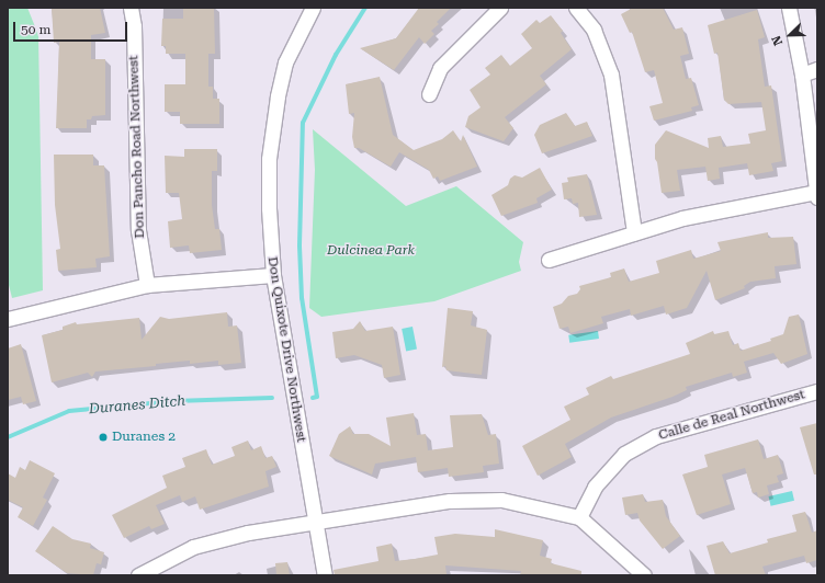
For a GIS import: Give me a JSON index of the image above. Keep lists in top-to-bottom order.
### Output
{
  "streets": {
    "street": ["Don Pancho Road Northwest", "Don Quixote Drive Northwest", "Calle de Real Northwest"]
  },
  "water": ["Duranes Ditch"],
  "parks": ["Dulcinea Park"],
  "places": ["Duranes 2"],
  "scale_bar": "50 m",
  "north": "bottom left"
}
